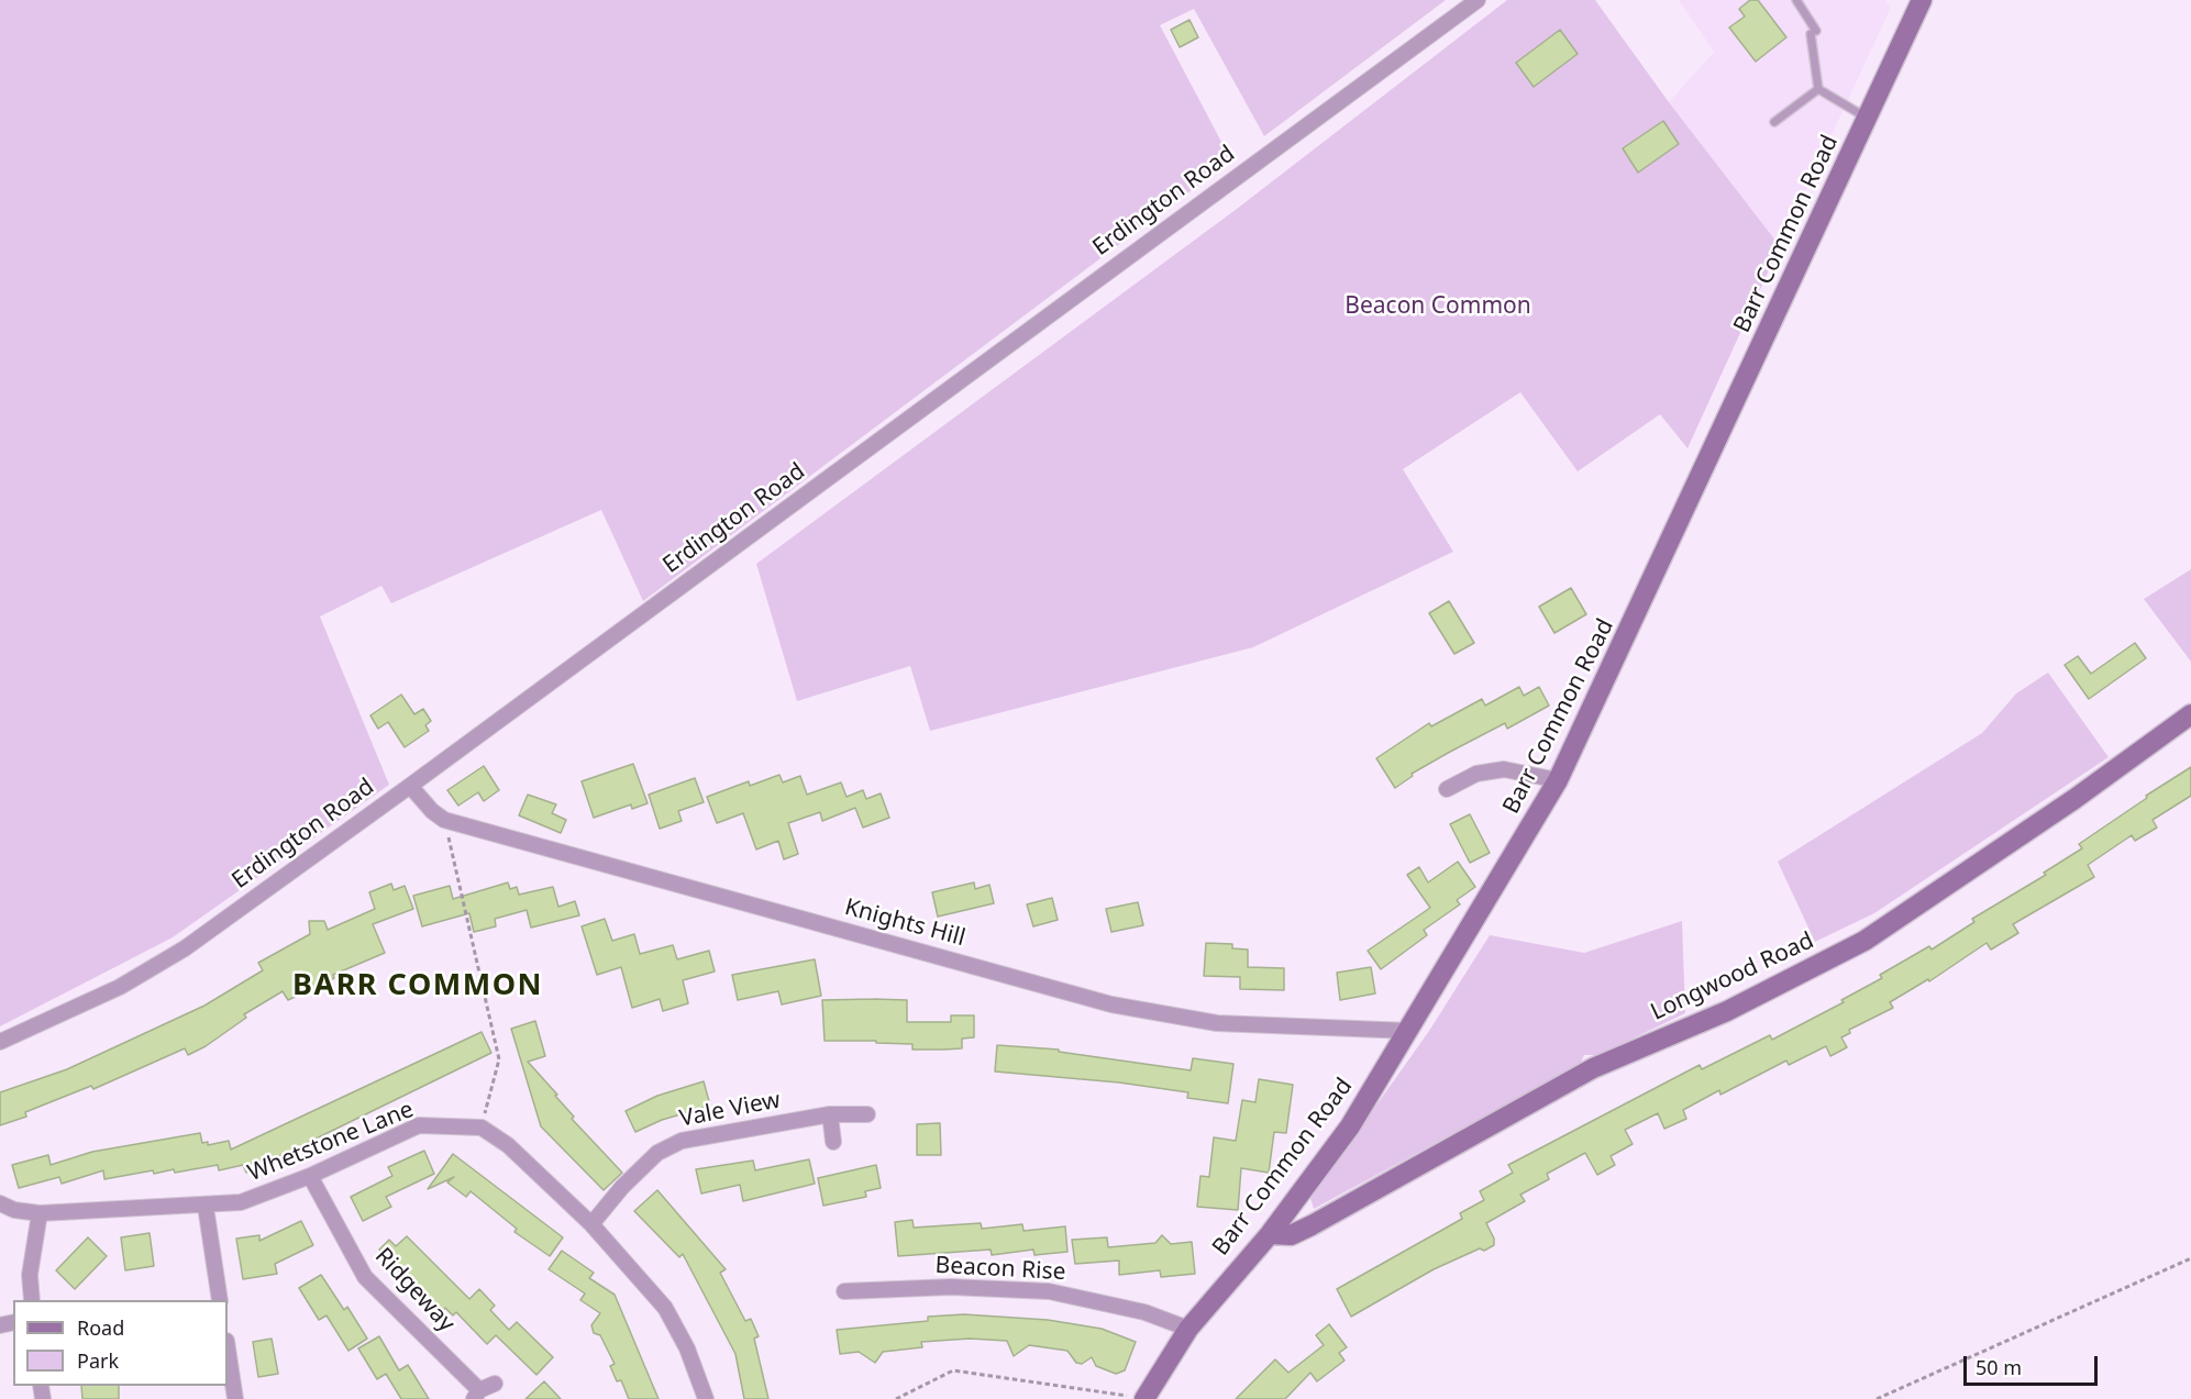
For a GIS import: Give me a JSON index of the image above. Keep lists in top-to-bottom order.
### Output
{
  "streets": {
    "street": [
      "Erdington Road",
      "Barr Common Road",
      "Knights Hill",
      "Longwood Road",
      "Vale View",
      "Whetstone Lane",
      "Beacon Rise",
      "Ridgeway"
    ]
  },
  "crossings": [
    ["Erdington Road", "Knights Hill"],
    ["Barr Common Road", "Knights Hill"],
    ["Barr Common Road", "Longwood Road"],
    ["Barr Common Road", "Beacon Rise"],
    ["Whetstone Lane", "Ridgeway"]
  ],
  "districts": ["BARR COMMON"],
  "parks": ["Beacon Common"],
  "legend": ["Road", "Park"],
  "scale_bar": "50 m"
}
